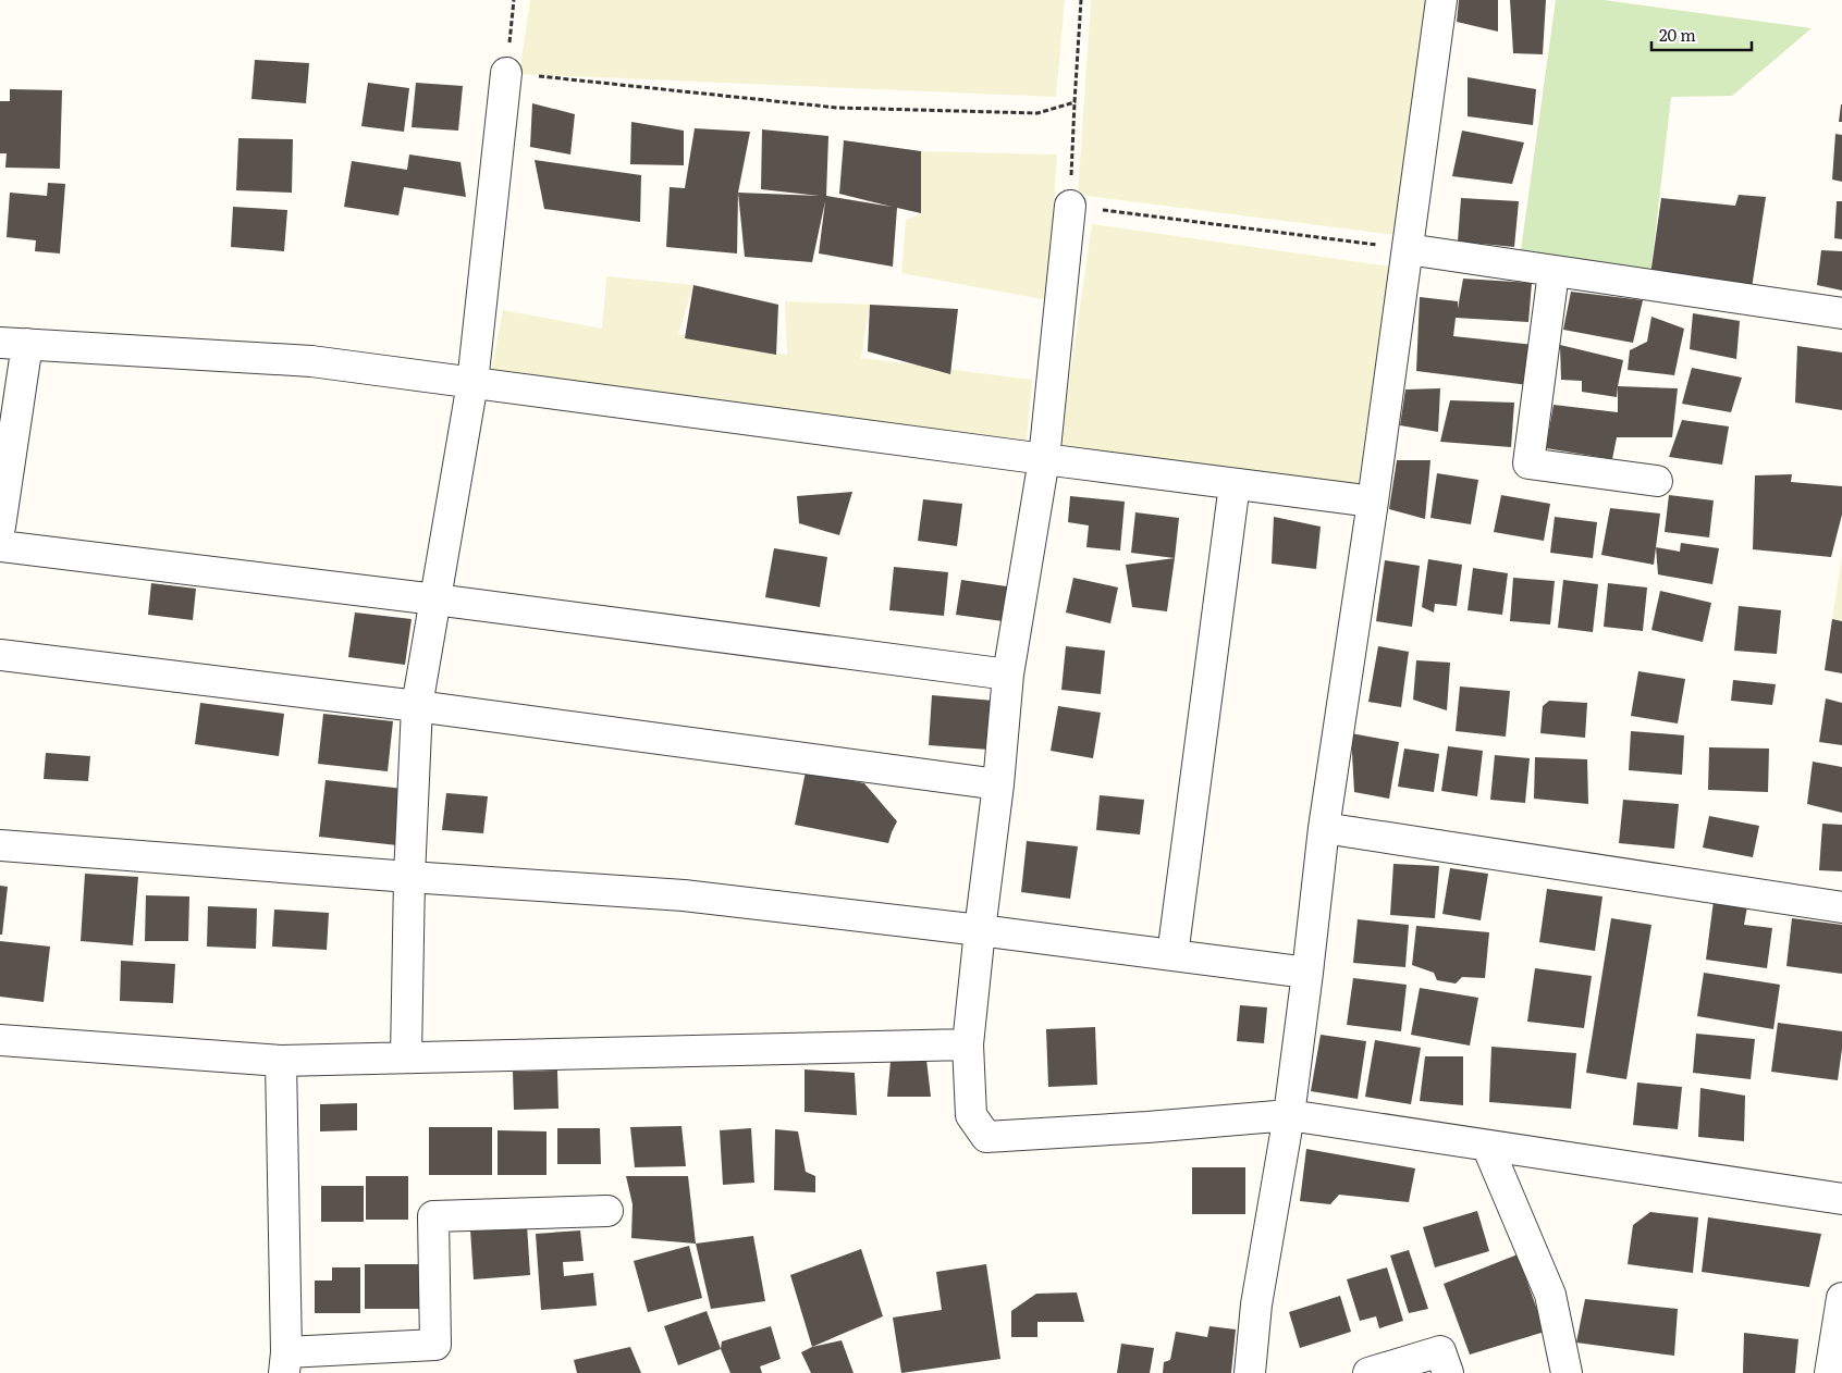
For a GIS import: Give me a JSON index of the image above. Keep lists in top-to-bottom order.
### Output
{
  "scale_bar": "20 m"
}
